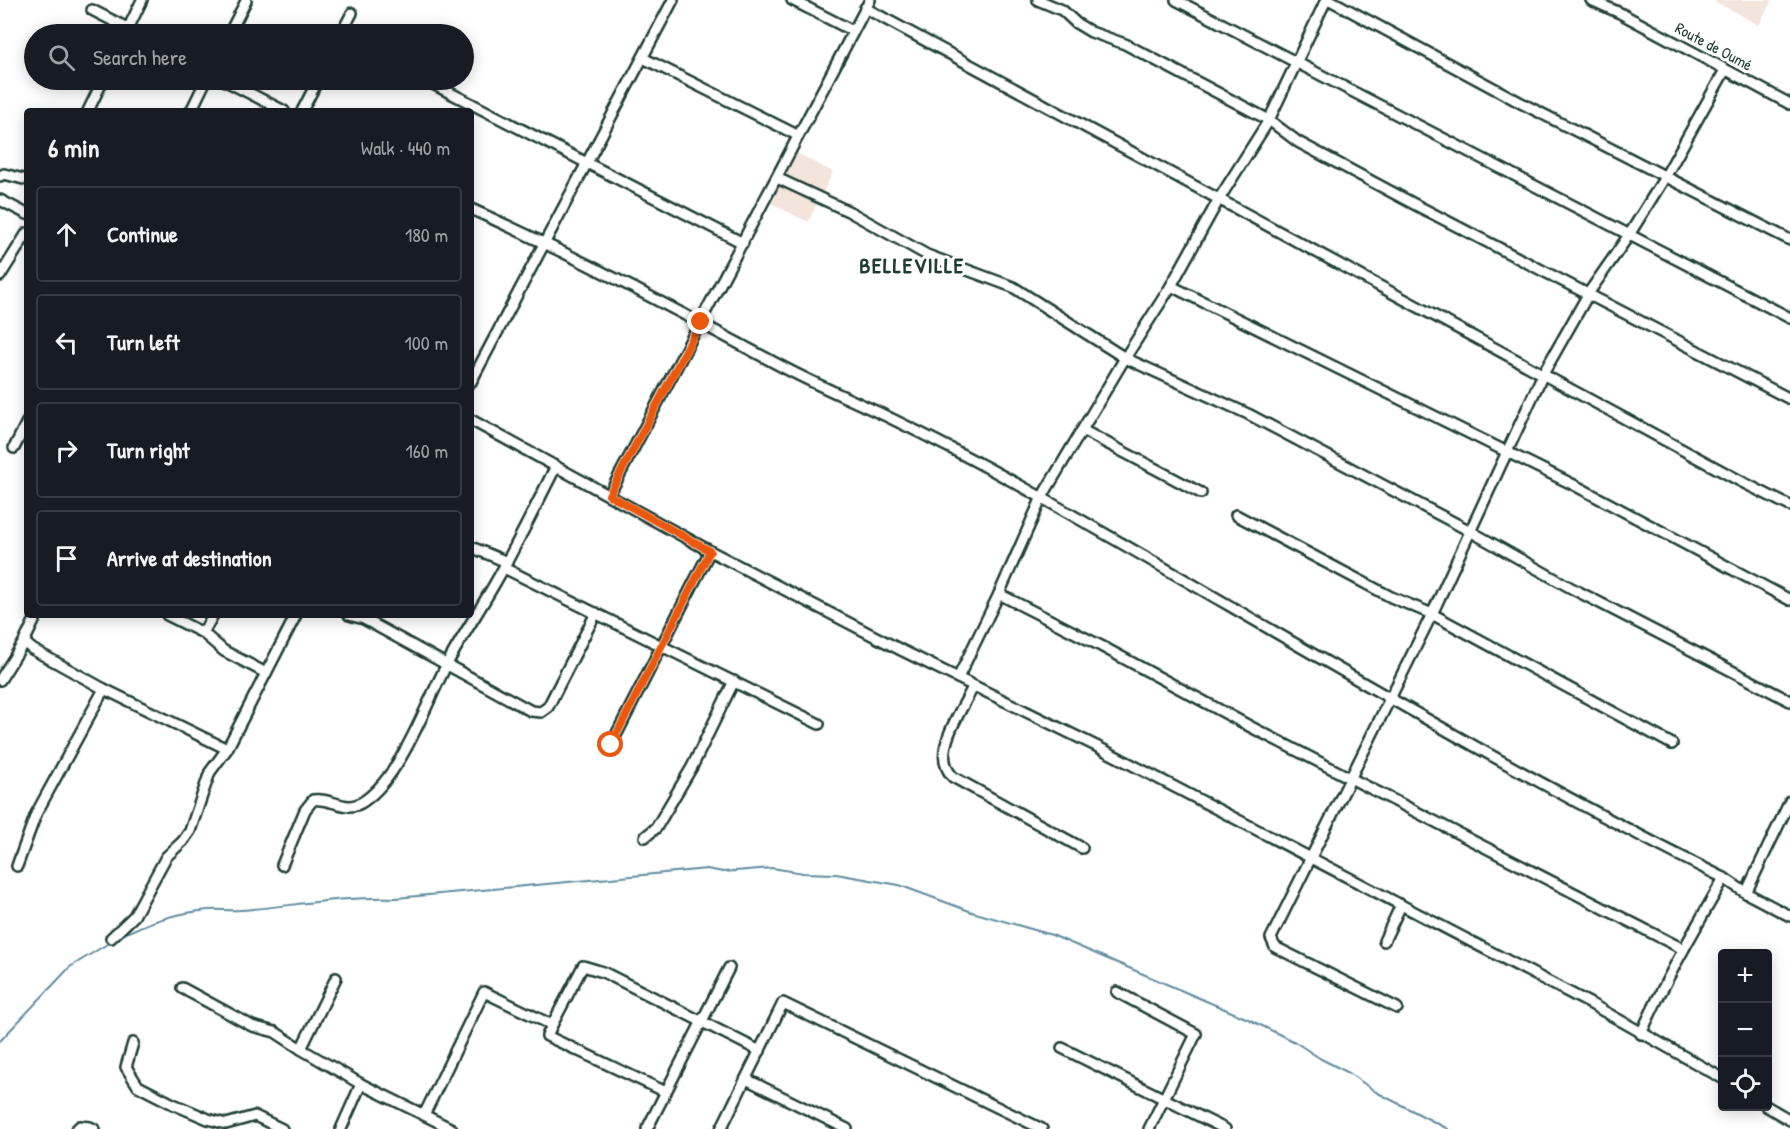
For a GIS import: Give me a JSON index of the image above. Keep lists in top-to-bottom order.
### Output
{
  "streets": {
    "street": ["Route de Oumé"]
  },
  "districts": ["BELLEVILLE"],
  "page": {
    "search": "Search here",
    "heading": ["6 min", "Walk · 440 m"],
    "list": [
      ["Continue", "180 m"],
      ["Turn left", "100 m"],
      ["Turn right", "160 m"],
      "Arrive at destination"
    ],
    "map_buttons": ["+", "−"]
  }
}
